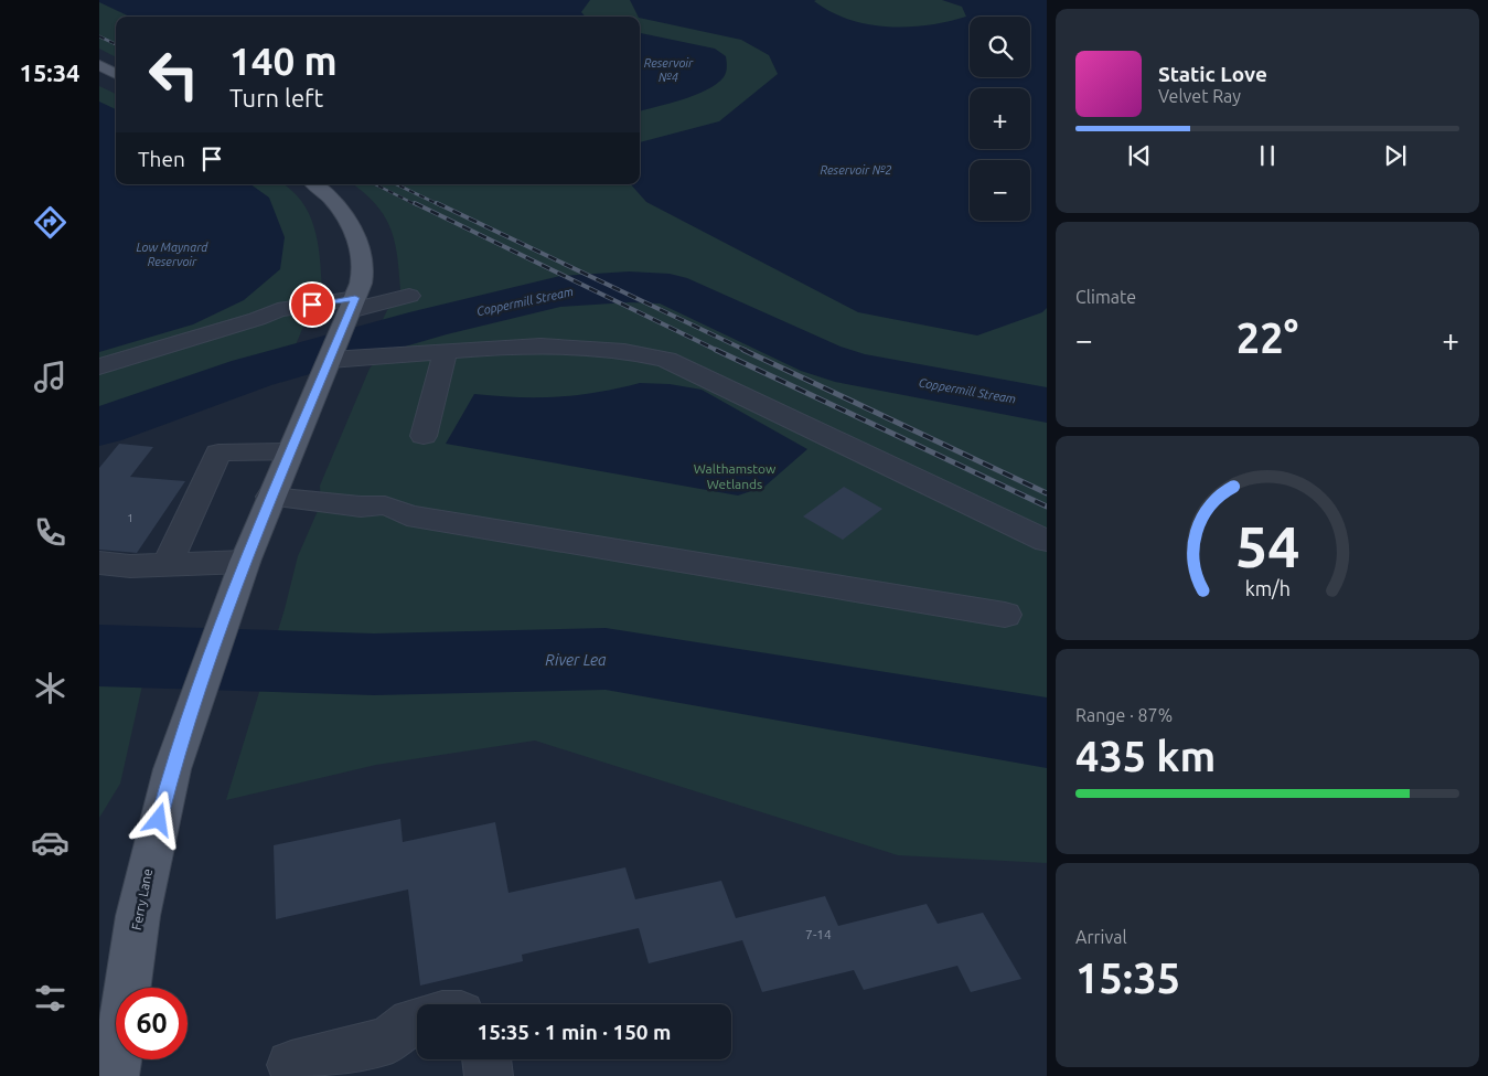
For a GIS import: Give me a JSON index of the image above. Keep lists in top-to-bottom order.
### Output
{
  "streets": {
    "main road": ["Ferry Lane"]
  },
  "water": [
    "Reservoir №4",
    "Reservoir №2",
    "Low Maynard Reservoir",
    "Coppermill Stream",
    "River Lea"
  ],
  "parks": ["Walthamstow Wetlands"],
  "house_numbers": ["1", "7-14"],
  "page": {
    "tabs": "15:34",
    "map_buttons": ["+", "−"],
    "turn": ["140 m", "Turn left"],
    "song": ["Static Love", "Velvet Ray"],
    "then": "Then",
    "tile": [
      "Climate",
      ["Range · 87%", "435 km"],
      ["Arrival", "15:35"]
    ],
    "heat": ["−", "22°", "+"],
    "limit": "60",
    "trip": "15:35 · 1 min · 150 m",
    "gauge": ["54", "km/h"]
  }
}
